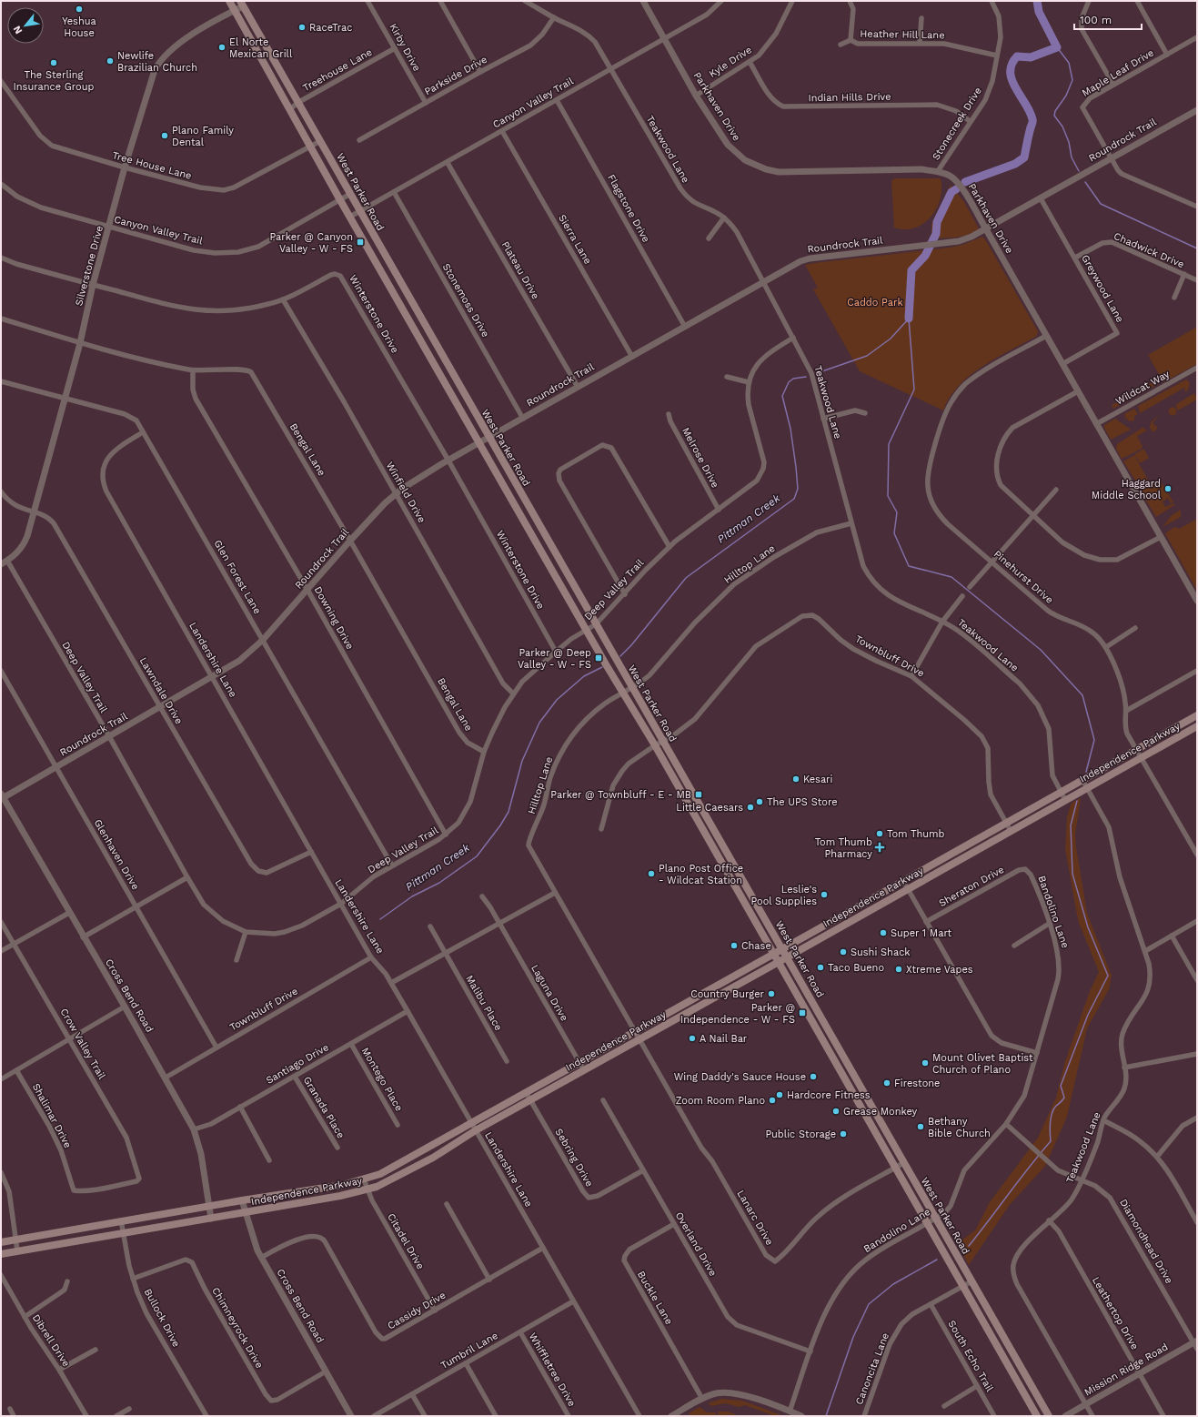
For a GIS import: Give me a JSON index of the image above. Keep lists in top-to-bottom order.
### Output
{
  "streets": {
    "main road": ["West Parker Road", "Independence Parkway"],
    "street": [
      "Heather Hill Lane",
      "Kirby Drive",
      "Kyle Drive",
      "Treehouse Lane",
      "Maple Leaf Drive",
      "Parkside Drive",
      "Indian Hills Drive",
      "Canyon Valley Trail",
      "Parkhaven Drive",
      "Stonecreek Drive",
      "Roundrock Trail",
      "Teakwood Lane",
      "Tree House Lane",
      "Flagstone Drive",
      "Sierra Lane",
      "Chadwick Drive",
      "Silverstone Drive",
      "Plateau Drive",
      "Greywood Lane",
      "Stonemoss Drive",
      "Winterstone Drive",
      "Wildcat Way",
      "Bengal Lane",
      "Melrose Drive",
      "Winfield Drive",
      "Hilltop Lane",
      "Glen Forest Lane",
      "Pinehurst Drive",
      "Deep Valley Trail",
      "Downing Drive",
      "Townbluff Drive",
      "Landershire Lane",
      "Lawndale Drive",
      "Glenhaven Drive",
      "Sheraton Drive",
      "Bandolino Lane",
      "Laguna Drive",
      "Cross Bend Road",
      "Malibu Place",
      "Crow Valley Trail",
      "Santiago Drive",
      "Montego Place",
      "Granada Place",
      "Shalimar Drive",
      "Sebring Drive",
      "Lanarc Drive",
      "Citadel Drive",
      "Diamondhead Drive",
      "Overland Drive",
      "Buckle Lane",
      "Cassidy Drive",
      "Leathertop Drive",
      "Bullock Drive",
      "Chimneyrock Drive",
      "Dibrell Drive",
      "Tumbril Lane",
      "South Echo Trail",
      "Canoncita Lane",
      "Whiffletree Drive",
      "Mission Ridge Road"
    ]
  },
  "crossings": [
    ["Heather Hill Lane", "Stonecreek Drive"],
    ["Kirby Drive", "Treehouse Lane"],
    ["Kirby Drive", "Parkside Drive"],
    ["Kyle Drive", "Indian Hills Drive"],
    ["Kyle Drive", "Parkhaven Drive"],
    ["Treehouse Lane", "West Parker Road"],
    ["Maple Leaf Drive", "Roundrock Trail"],
    ["Parkside Drive", "Teakwood Lane"],
    ["Indian Hills Drive", "Stonecreek Drive"],
    ["Canyon Valley Trail", "Parkhaven Drive"],
    ["Canyon Valley Trail", "Teakwood Lane"],
    ["Canyon Valley Trail", "West Parker Road"],
    ["Canyon Valley Trail", "Flagstone Drive"],
    ["Canyon Valley Trail", "Sierra Lane"],
    ["Canyon Valley Trail", "Silverstone Drive"],
    ["Canyon Valley Trail", "Plateau Drive"],
    ["Canyon Valley Trail", "Stonemoss Drive"],
    ["Parkhaven Drive", "Stonecreek Drive"],
    ["Parkhaven Drive", "Roundrock Trail"],
    ["Parkhaven Drive", "Greywood Lane"],
    ["Parkhaven Drive", "Wildcat Way"],
    ["Parkhaven Drive", "Pinehurst Drive"],
    ["Roundrock Trail", "Teakwood Lane"],
    ["Roundrock Trail", "West Parker Road"],
    ["Roundrock Trail", "Flagstone Drive"],
    ["Roundrock Trail", "Sierra Lane"],
    ["Roundrock Trail", "Plateau Drive"],
    ["Roundrock Trail", "Greywood Lane"],
    ["Roundrock Trail", "Stonemoss Drive"],
    ["Roundrock Trail", "Winterstone Drive"],
    ["Roundrock Trail", "Bengal Lane"],
    ["Roundrock Trail", "Winfield Drive"],
    ["Roundrock Trail", "Glen Forest Lane"],
    ["Roundrock Trail", "Deep Valley Trail"],
    ["Roundrock Trail", "Downing Drive"],
    ["Roundrock Trail", "Landershire Lane"],
    ["Roundrock Trail", "Lawndale Drive"],
    ["Roundrock Trail", "Glenhaven Drive"],
    ["Roundrock Trail", "Cross Bend Road"],
    ["Teakwood Lane", "Hilltop Lane"],
    ["Teakwood Lane", "Deep Valley Trail"],
    ["Teakwood Lane", "Independence Parkway"],
    ["Teakwood Lane", "Diamondhead Drive"],
    ["Teakwood Lane", "Leathertop Drive"],
    ["Teakwood Lane", "Mission Ridge Road"],
    ["Tree House Lane", "West Parker Road"],
    ["Tree House Lane", "Silverstone Drive"],
    ["West Parker Road", "Silverstone Drive"],
    ["West Parker Road", "Hilltop Lane"],
    ["West Parker Road", "Deep Valley Trail"],
    ["West Parker Road", "Townbluff Drive"],
    ["West Parker Road", "Independence Parkway"],
    ["West Parker Road", "Bandolino Lane"],
    ["West Parker Road", "Lanarc Drive"],
    ["West Parker Road", "Canoncita Lane"],
    ["Chadwick Drive", "Greywood Lane"],
    ["Silverstone Drive", "Winterstone Drive"],
    ["Silverstone Drive", "Bengal Lane"],
    ["Silverstone Drive", "Glen Forest Lane"],
    ["Silverstone Drive", "Deep Valley Trail"],
    ["Silverstone Drive", "Lawndale Drive"],
    ["Winterstone Drive", "Winfield Drive"],
    ["Winterstone Drive", "Deep Valley Trail"],
    ["Bengal Lane", "Deep Valley Trail"],
    ["Bengal Lane", "Downing Drive"],
    ["Melrose Drive", "Deep Valley Trail"],
    ["Winfield Drive", "Deep Valley Trail"],
    ["Hilltop Lane", "Independence Parkway"],
    ["Hilltop Lane", "Lanarc Drive"],
    ["Glen Forest Lane", "Deep Valley Trail"],
    ["Glen Forest Lane", "Landershire Lane"],
    ["Pinehurst Drive", "Independence Parkway"],
    ["Deep Valley Trail", "Downing Drive"],
    ["Deep Valley Trail", "Landershire Lane"],
    ["Townbluff Drive", "Landershire Lane"],
    ["Townbluff Drive", "Independence Parkway"],
    ["Townbluff Drive", "Glenhaven Drive"],
    ["Townbluff Drive", "Cross Bend Road"],
    ["Landershire Lane", "Lawndale Drive"],
    ["Landershire Lane", "Independence Parkway"],
    ["Landershire Lane", "Santiago Drive"],
    ["Landershire Lane", "Cassidy Drive"],
    ["Landershire Lane", "Tumbril Lane"],
    ["Independence Parkway", "Laguna Drive"],
    ["Independence Parkway", "Cross Bend Road"],
    ["Independence Parkway", "Sebring Drive"],
    ["Independence Parkway", "Lanarc Drive"],
    ["Independence Parkway", "Citadel Drive"],
    ["Independence Parkway", "Bullock Drive"],
    ["Sheraton Drive", "Bandolino Lane"],
    ["Bandolino Lane", "Diamondhead Drive"],
    ["Bandolino Lane", "Overland Drive"],
    ["Cross Bend Road", "Santiago Drive"],
    ["Cross Bend Road", "Cassidy Drive"],
    ["Cross Bend Road", "Chimneyrock Drive"],
    ["Crow Valley Trail", "Shalimar Drive"],
    ["Santiago Drive", "Montego Place"],
    ["Santiago Drive", "Granada Place"],
    ["Sebring Drive", "Overland Drive"],
    ["Citadel Drive", "Cassidy Drive"],
    ["Diamondhead Drive", "Mission Ridge Road"],
    ["Overland Drive", "Buckle Lane"],
    ["Leathertop Drive", "Mission Ridge Road"],
    ["Bullock Drive", "Chimneyrock Drive"],
    ["Tumbril Lane", "Whiffletree Drive"],
    ["South Echo Trail", "Canoncita Lane"]
  ],
  "water": ["Pittman Creek"],
  "parks": ["Caddo Park"],
  "places": {
    "other": [
      "Yeshua House",
      "RaceTrac",
      "El Norte Mexican Grill",
      "Newlife Brazilian Church",
      "The Sterling Insurance Group",
      "Plano Family Dental",
      "Haggard Middle School",
      "Kesari",
      "The UPS Store",
      "Little Caesars",
      "Tom Thumb",
      "Plano Post Office - Wildcat Station",
      "Leslie's Pool Supplies",
      "Super 1 Mart",
      "Chase",
      "Sushi Shack",
      "Taco Bueno",
      "Xtreme Vapes",
      "Country Burger",
      "A Nail Bar",
      "Mount Olivet Baptist Church of Plano",
      "Wing Daddy's Sauce House",
      "Firestone",
      "Hardcore Fitness",
      "Zoom Room Plano",
      "Grease Monkey",
      "Bethany Bible Church",
      "Public Storage"
    ],
    "transit": [
      "Parker @ Canyon Valley - W - FS",
      "Parker @ Deep Valley - W - FS",
      "Parker @ Townbluff - E - MB",
      "Parker @ Independence - W - FS"
    ],
    "health": ["Tom Thumb Pharmacy"]
  },
  "scale_bar": "100 m",
  "north": "bottom left"
}
